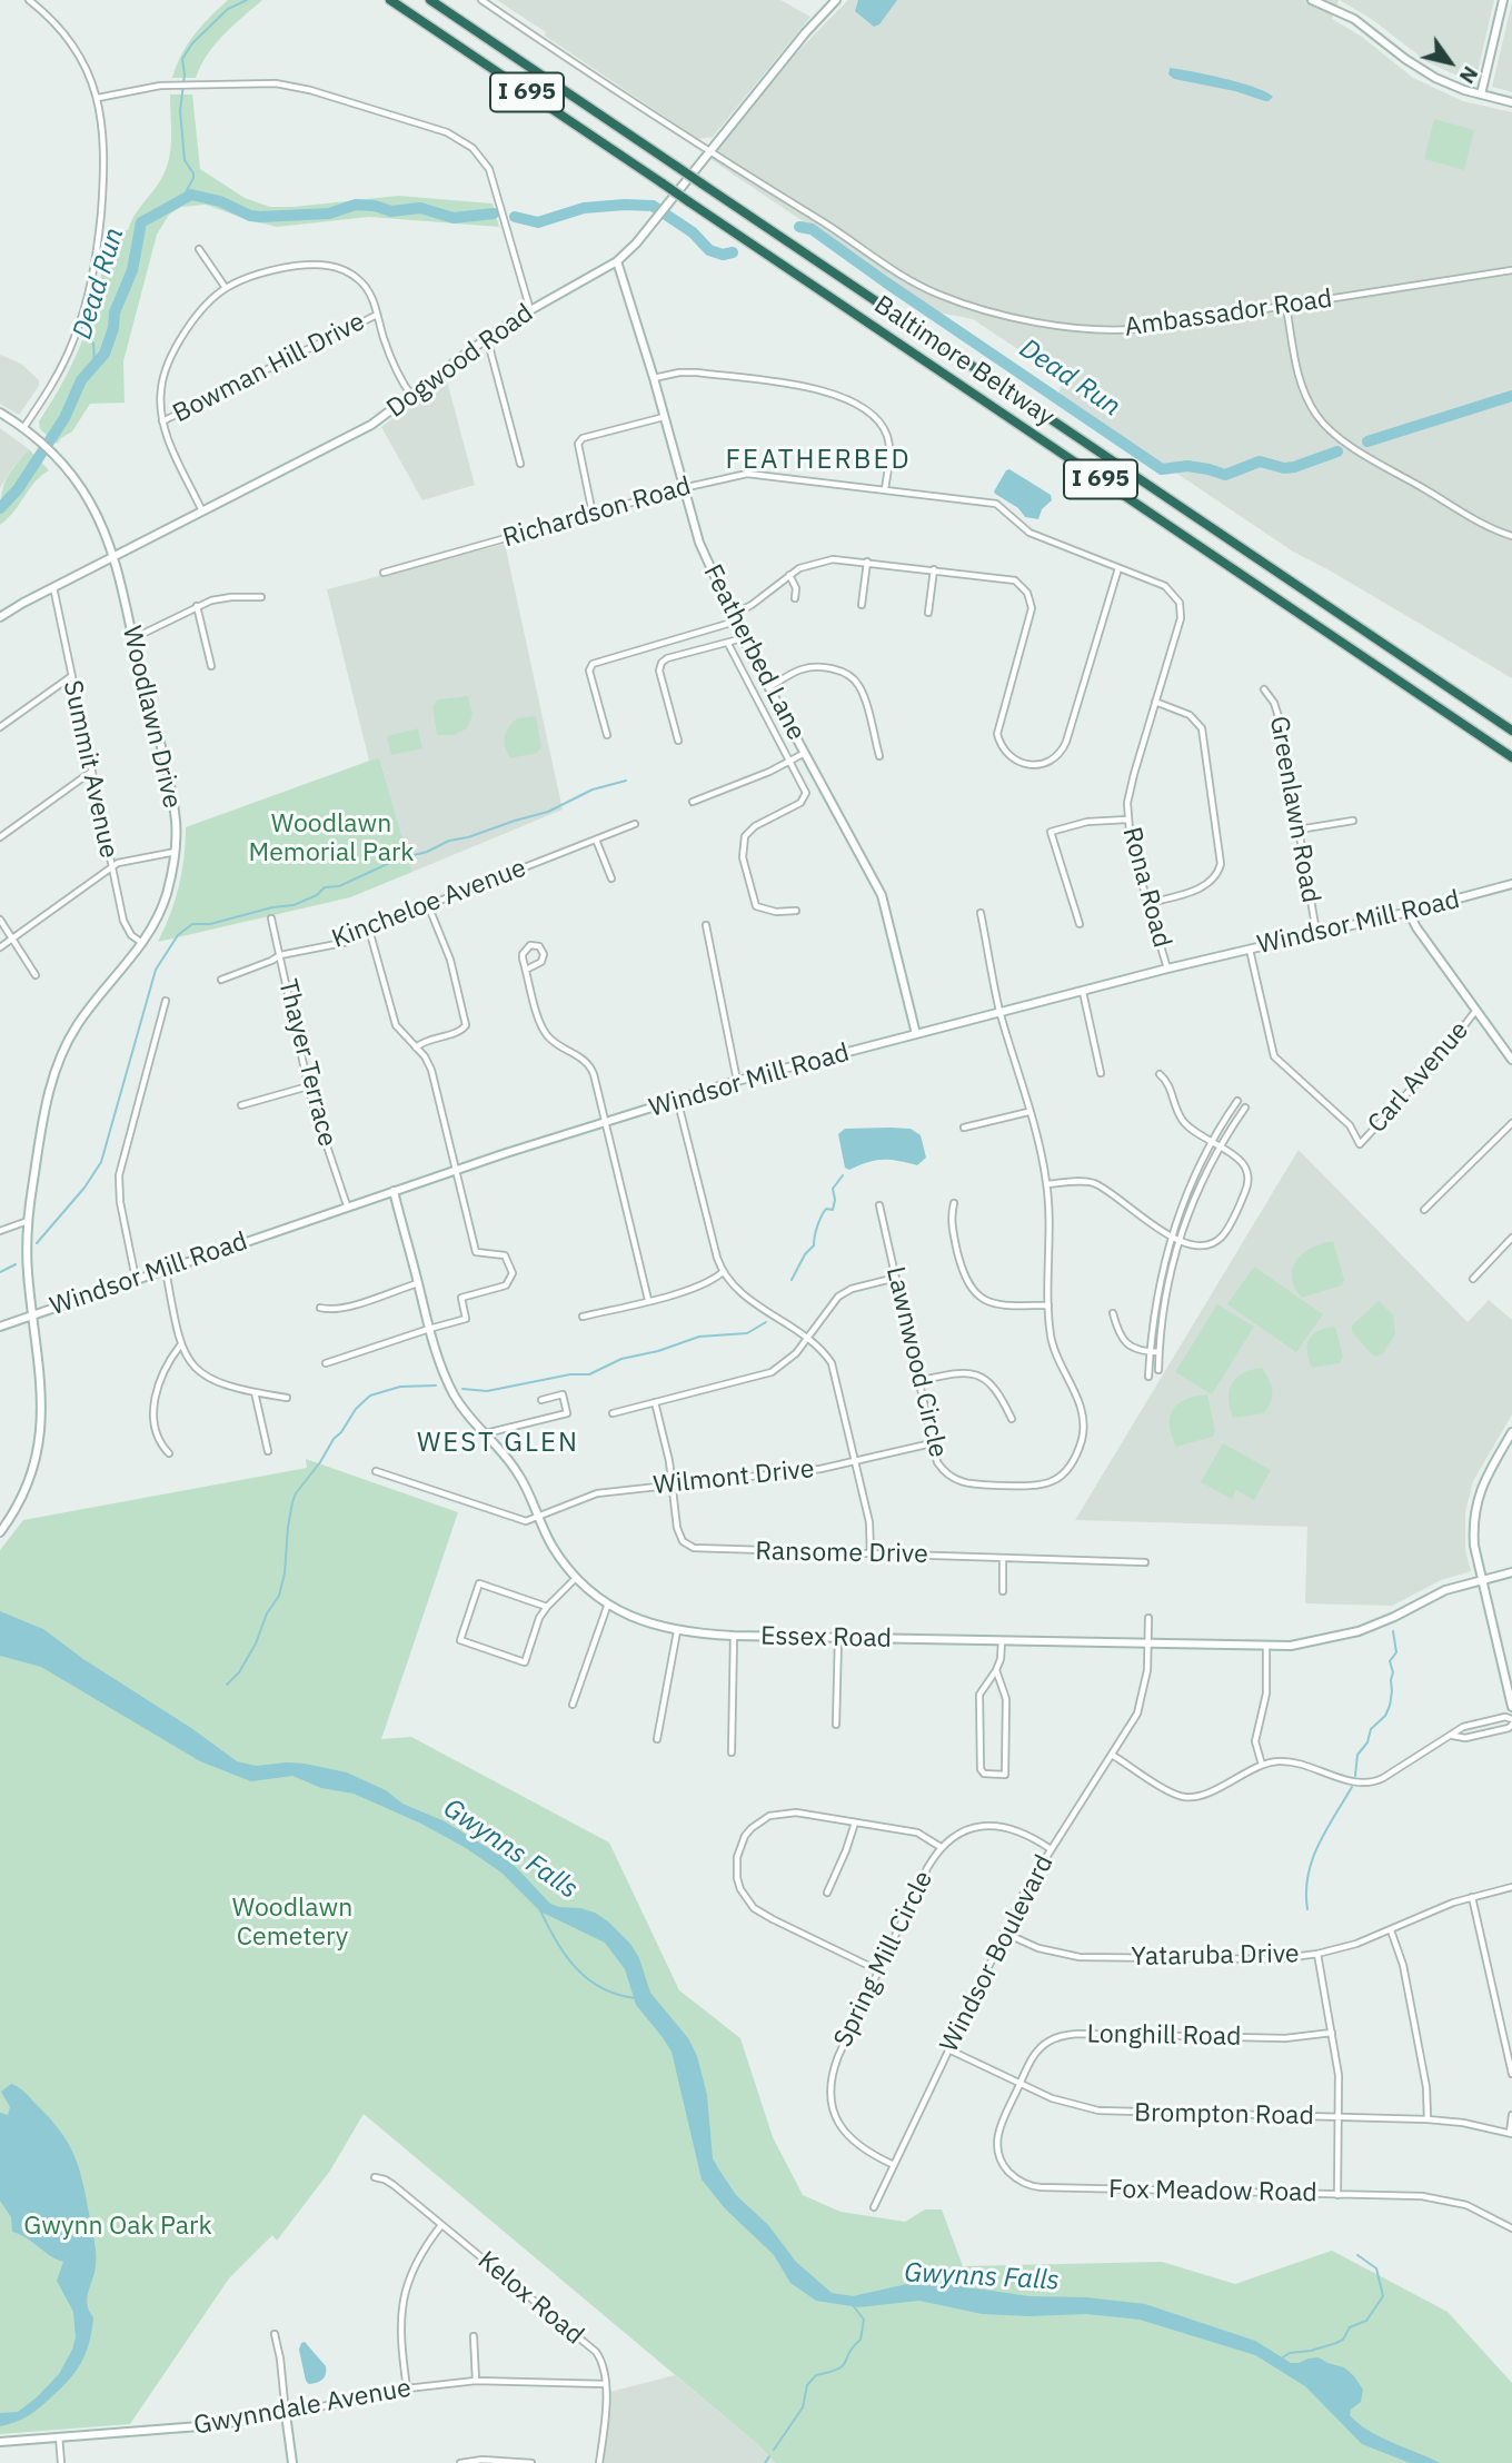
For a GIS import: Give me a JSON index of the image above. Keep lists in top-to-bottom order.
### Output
{
  "streets": {
    "highway": ["I 695", "Baltimore Beltway"],
    "main road": [
      "Dogwood Road",
      "Featherbed Lane",
      "Woodlawn Drive",
      "Windsor Mill Road",
      "Essex Road",
      "Gwynndale Avenue"
    ],
    "street": [
      "Ambassador Road",
      "Bowman Hill Drive",
      "Richardson Road",
      "Summit Avenue",
      "Greenlawn Road",
      "Rona Road",
      "Kincheloe Avenue",
      "Thayer Terrace",
      "Carl Avenue",
      "Lawnwood Circle",
      "Wilmont Drive",
      "Ransome Drive",
      "Windsor Boulevard",
      "Yataruba Drive",
      "Spring Mill Circle",
      "Longhill Road",
      "Brompton Road",
      "Fox Meadow Road",
      "Kelox Road"
    ]
  },
  "crossings": [
    ["Ambassador Road", "Dogwood Road"],
    ["Dogwood Road", "Featherbed Lane"],
    ["Dogwood Road", "Woodlawn Drive"],
    ["Dogwood Road", "Summit Avenue"],
    ["Richardson Road", "Featherbed Lane"],
    ["Richardson Road", "Rona Road"],
    ["Featherbed Lane", "Windsor Mill Road"],
    ["Woodlawn Drive", "Summit Avenue"],
    ["Woodlawn Drive", "Windsor Mill Road"],
    ["Greenlawn Road", "Windsor Mill Road"],
    ["Rona Road", "Windsor Mill Road"],
    ["Kincheloe Avenue", "Thayer Terrace"],
    ["Windsor Mill Road", "Thayer Terrace"],
    ["Windsor Mill Road", "Carl Avenue"],
    ["Windsor Mill Road", "Lawnwood Circle"],
    ["Windsor Mill Road", "Essex Road"],
    ["Lawnwood Circle", "Wilmont Drive"],
    ["Wilmont Drive", "Ransome Drive"],
    ["Wilmont Drive", "Essex Road"],
    ["Essex Road", "Windsor Boulevard"],
    ["Windsor Boulevard", "Yataruba Drive"],
    ["Windsor Boulevard", "Spring Mill Circle"],
    ["Windsor Boulevard", "Brompton Road"],
    ["Longhill Road", "Brompton Road"],
    ["Longhill Road", "Fox Meadow Road"],
    ["Brompton Road", "Fox Meadow Road"],
    ["Kelox Road", "Gwynndale Avenue"]
  ],
  "districts": ["FEATHERBED", "WEST GLEN"],
  "water": ["Dead Run", "Gwynns Falls"],
  "parks": ["Woodlawn Memorial Park", "Woodlawn Cemetery", "Gwynn Oak Park"],
  "north": "bottom right"
}
